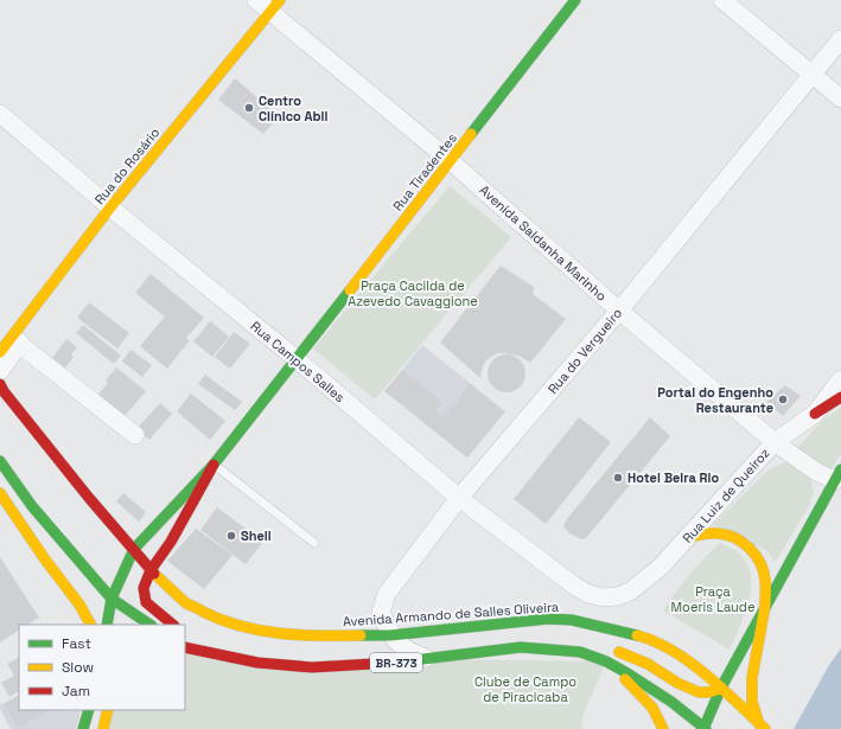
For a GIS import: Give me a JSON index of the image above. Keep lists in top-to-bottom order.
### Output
{
  "streets": {
    "main road": [
      "Rua do Rosário",
      "Rua Tiradentes",
      "Avenida Armando de Salles Oliveira",
      "BR-373"
    ],
    "street": [
      "Avenida Saldanha Marinho",
      "Rua do Vergueiro",
      "Rua Campos Salles",
      "Rua Luiz de Queiroz"
    ]
  },
  "crossings": [
    ["Rua do Rosário", "Avenida Saldanha Marinho"],
    ["Rua do Rosário", "Rua Campos Salles"],
    ["Rua Tiradentes", "Avenida Saldanha Marinho"],
    ["Rua Tiradentes", "Rua Campos Salles"],
    ["Avenida Saldanha Marinho", "Rua do Vergueiro"],
    ["Avenida Saldanha Marinho", "Rua Luiz de Queiroz"],
    ["Rua do Vergueiro", "Rua Campos Salles"],
    ["Rua do Vergueiro", "Avenida Armando de Salles Oliveira"],
    ["Rua Campos Salles", "Rua Luiz de Queiroz"]
  ],
  "parks": ["Praça Cacilda de Azevedo Cavaggione", "Praça Moeris Laude", "Clube de Campo de Piracicaba"],
  "places": [
    "Centro Clínico Abil",
    "Portal do Engenho Restaurante",
    "Hotel Beira Rio",
    "Shell"
  ],
  "legend": ["Fast", "Slow", "Jam"]
}
